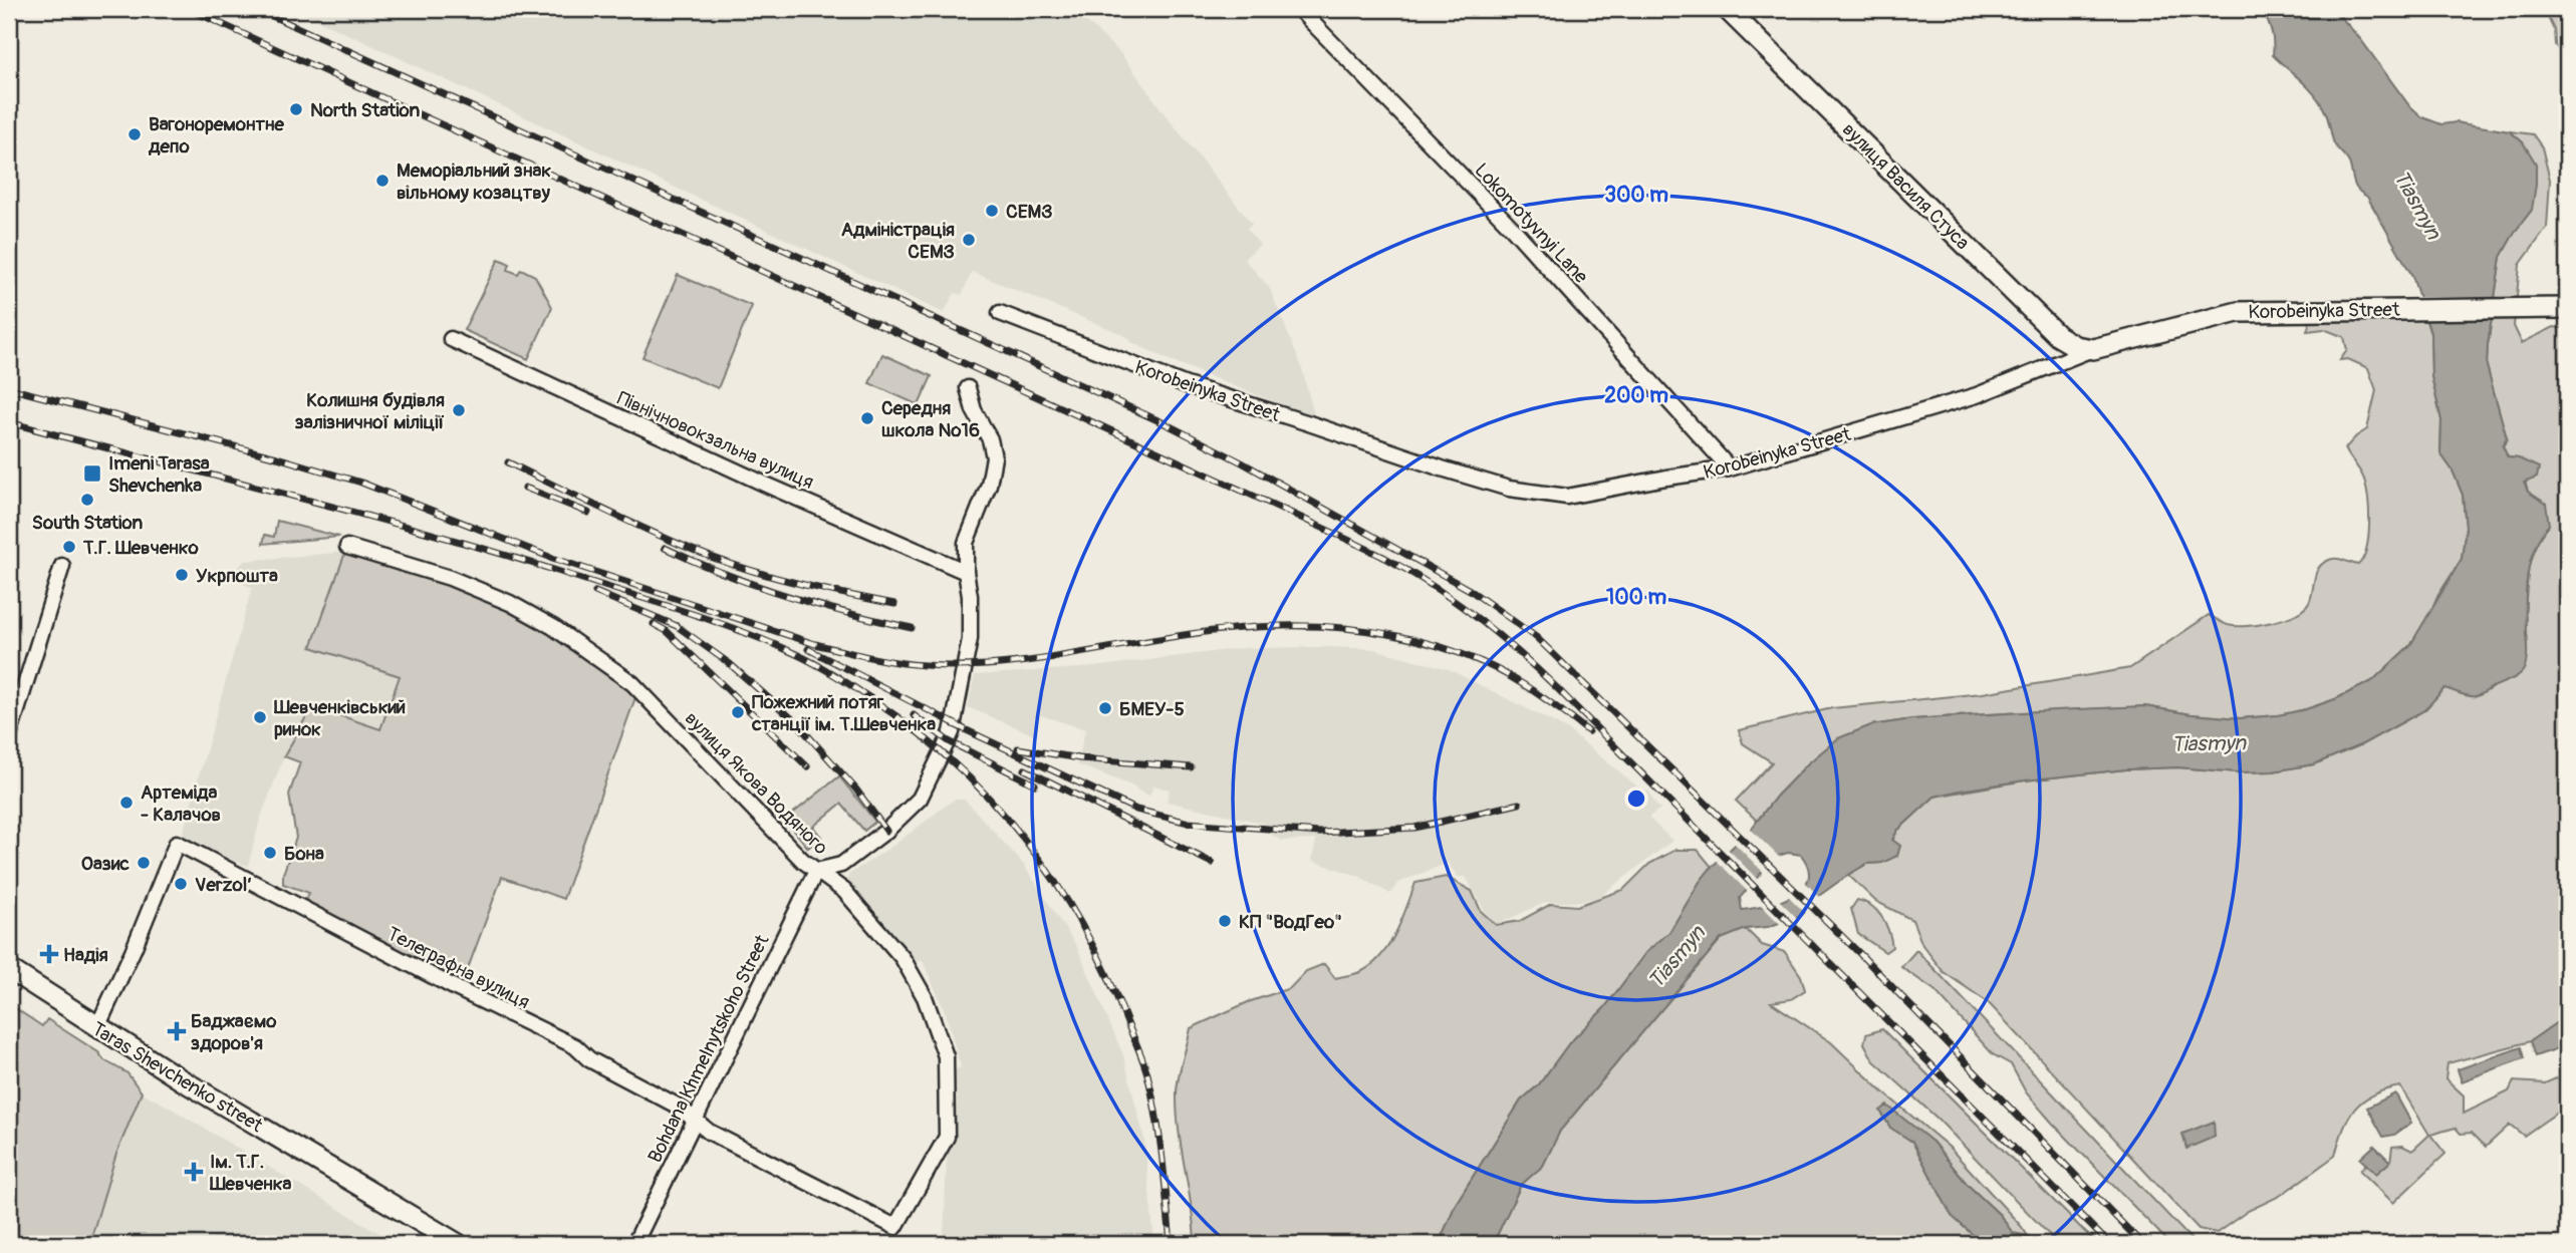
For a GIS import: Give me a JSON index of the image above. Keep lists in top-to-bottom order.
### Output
{
  "streets": {
    "street": [
      "вулиця Василя Стуса",
      "Lokomotyvnyi Lane",
      "Korobeinyka Street",
      "Північновокзальна вулиця",
      "вулиця Якова Водяного",
      "Телеграфна вулиця",
      "Bohdana Khmelnytskoho Street",
      "Taras Shevchenko street"
    ]
  },
  "crossings": [
    ["вулиця Василя Стуса", "Korobeinyka Street"],
    ["Lokomotyvnyi Lane", "Korobeinyka Street"],
    ["вулиця Якова Водяного", "Телеграфна вулиця"],
    ["вулиця Якова Водяного", "Bohdana Khmelnytskoho Street"],
    ["Телеграфна вулиця", "Bohdana Khmelnytskoho Street"],
    ["Телеграфна вулиця", "Taras Shevchenko street"]
  ],
  "water": ["Tiasmyn"],
  "places": {
    "other": [
      "North Station",
      "Вагоноремонтне депо",
      "Меморіальний знак вільному козацтву",
      "СЕМЗ",
      "Адміністрація СЕМЗ",
      "Колишня будівля залізничної міліції",
      "Середня школа №16",
      "South Station",
      "Т.Г. Шевченко",
      "Укрпошта",
      "БМЕУ-5",
      "Пожежний потяг станції ім. Т.Шевченка",
      "Шевченківський ринок",
      "Артеміда - Калачов",
      "Бона",
      "Оазис",
      "Verzol’",
      "КП \"ВодГео\""
    ],
    "transit": ["Imeni Tarasa Shevchenka"],
    "health": ["Надія", "Баджаємо здоров'я", "Ім. Т.Г. Шевченка"]
  },
  "rings": ["300 m", "200 m", "100 m"]
}
